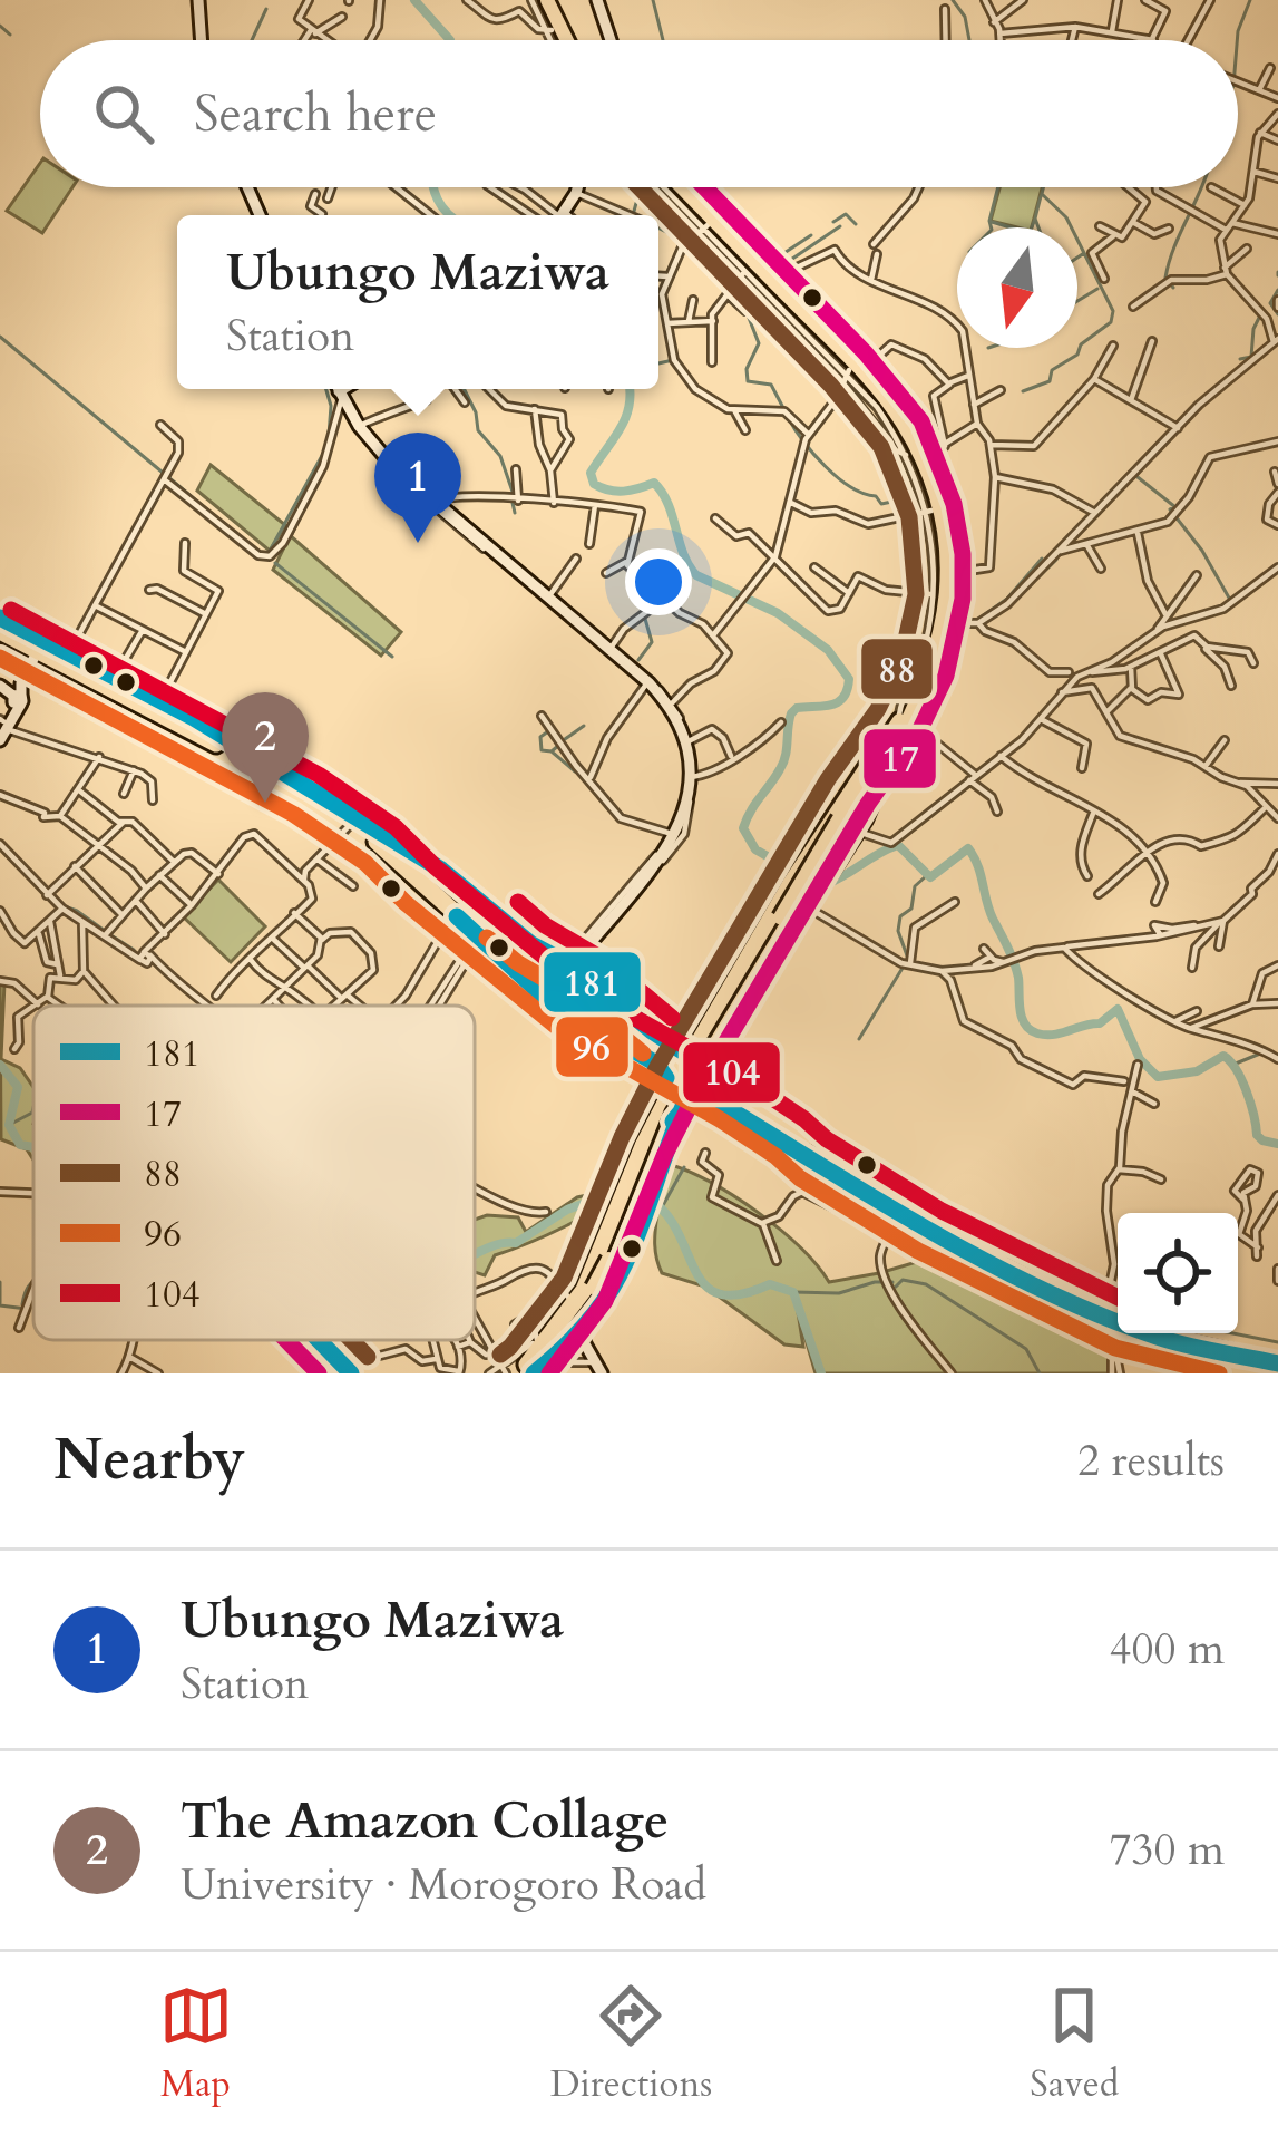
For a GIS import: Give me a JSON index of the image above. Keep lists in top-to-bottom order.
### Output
{
  "lines": [
    "transit line 17",
    "transit line 88",
    "transit line 104",
    "transit line 181",
    "transit line 96"
  ],
  "legend": [
    "181",
    "17",
    "88",
    "96",
    "104"
  ],
  "north": "bottom",
  "page": {
    "search": "Search here",
    "popup": ["Ubungo Maziwa", "Station"],
    "pins": ["1", "2"],
    "heading": ["Nearby", "2 results"],
    "list": [
      {
        "mark": "1",
        "name": "Ubungo Maziwa",
        "note": "Station",
        "value": "400 m"
      },
      {
        "mark": "2",
        "name": "The Amazon Collage",
        "note": "University · Morogoro Road",
        "value": "730 m"
      }
    ],
    "nav": ["Map", "Directions", "Saved"]
  }
}
